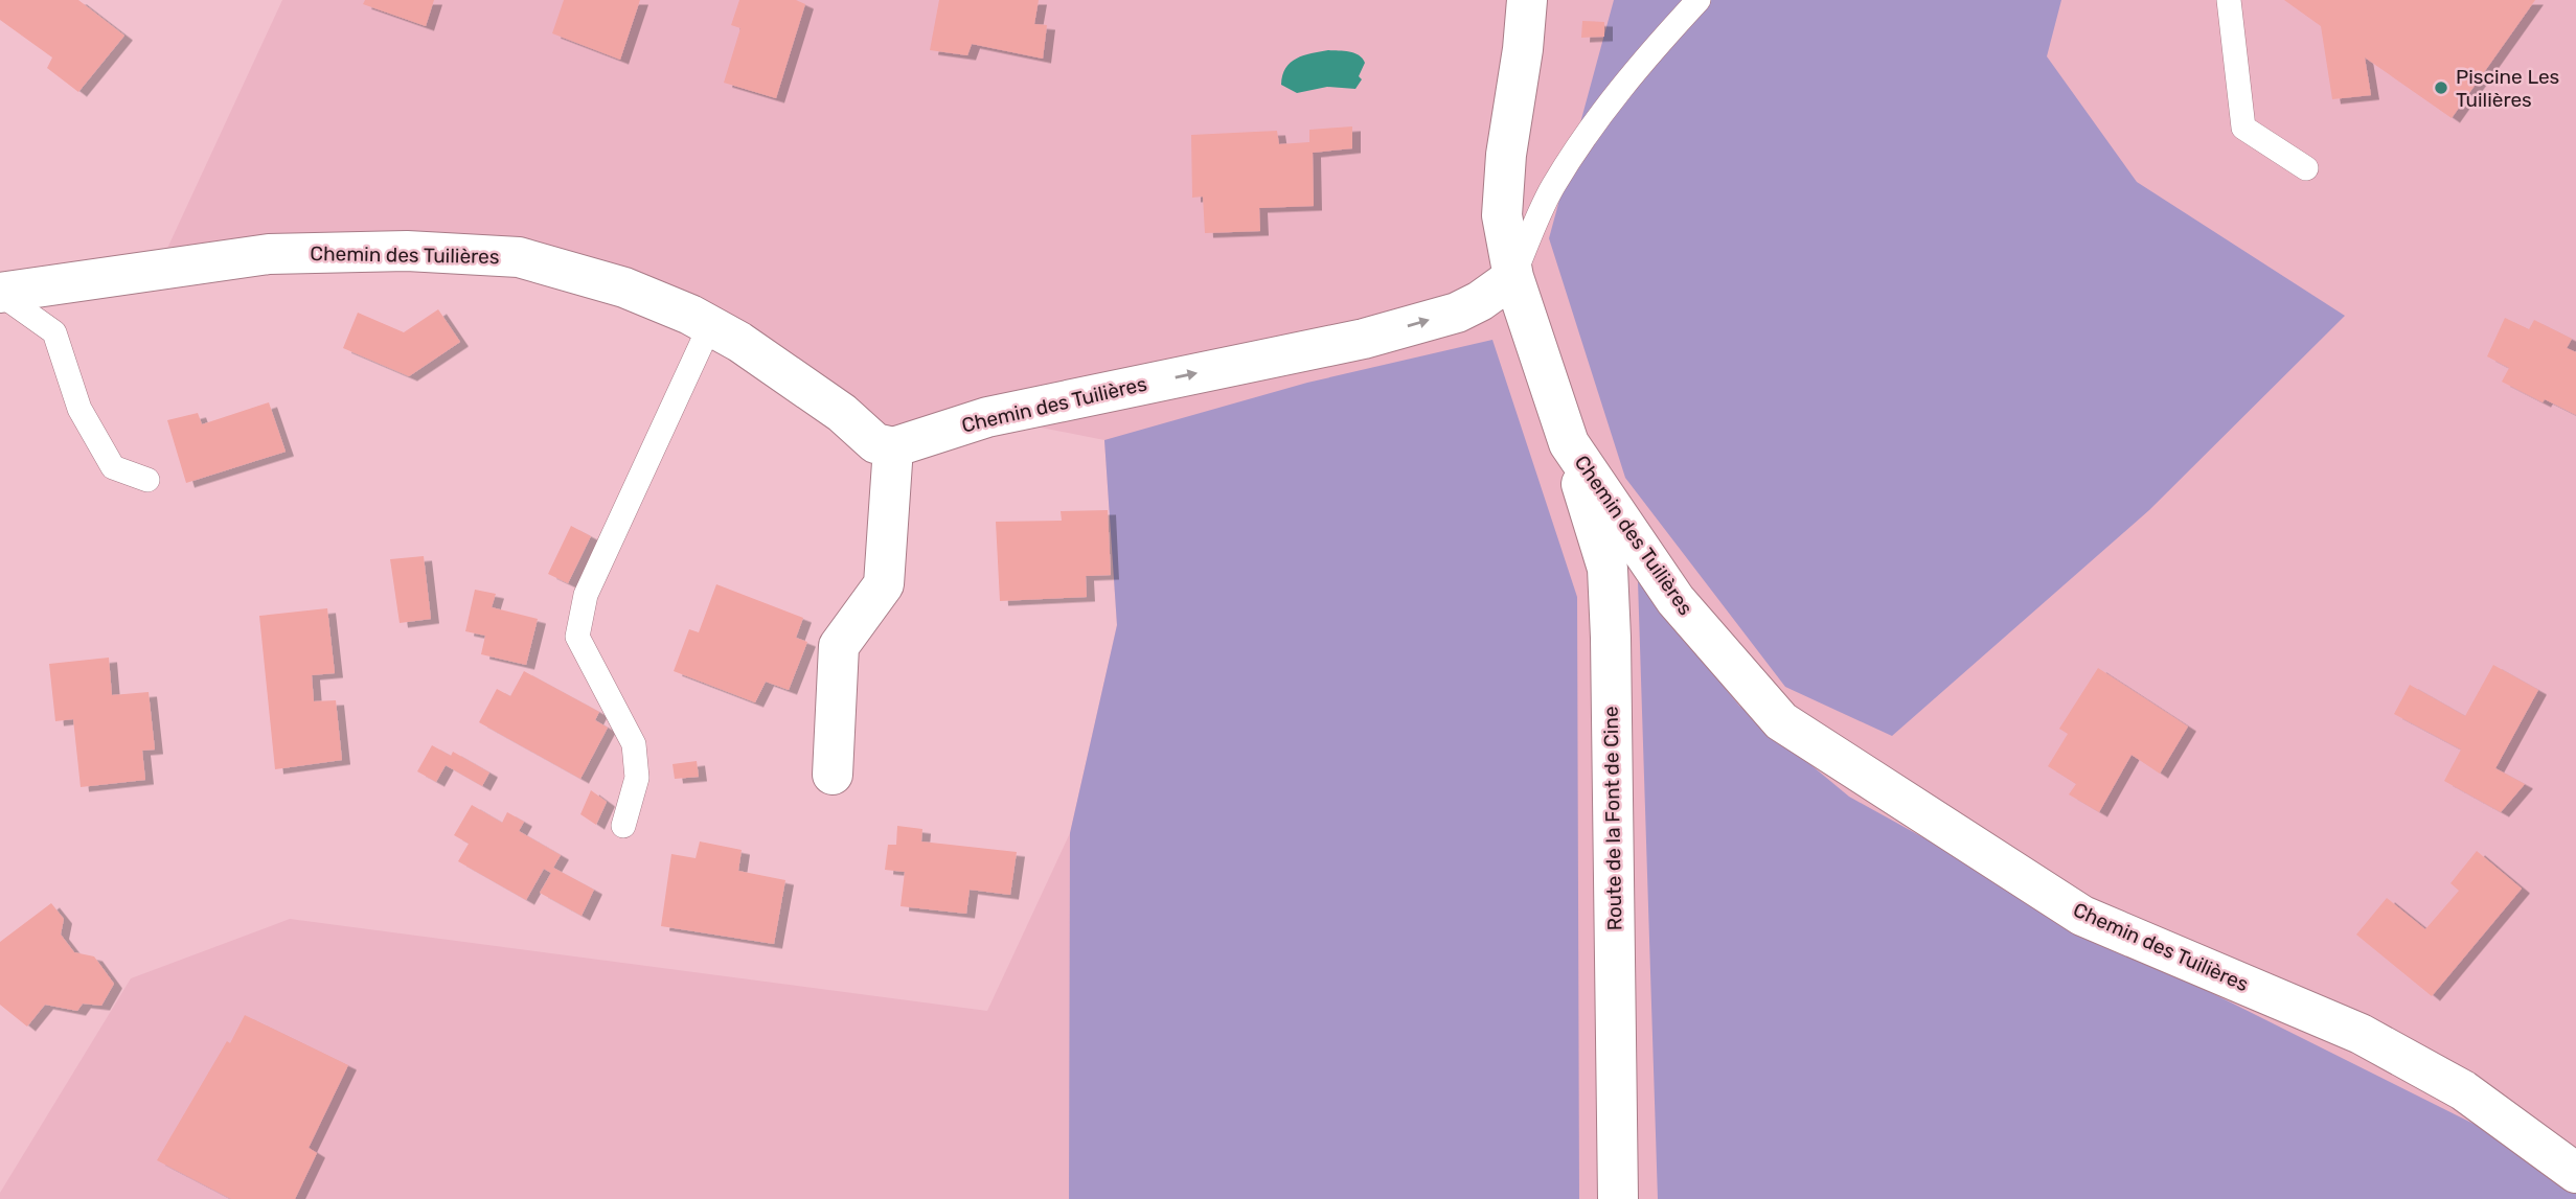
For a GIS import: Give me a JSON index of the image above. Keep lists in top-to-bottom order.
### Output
{
  "streets": {
    "street": ["Chemin des Tuilières", "Route de la Font de Cine"]
  },
  "crossings": [
    ["Chemin des Tuilières", "Route de la Font de Cine"]
  ],
  "places": ["Piscine Les Tuilières"]
}
